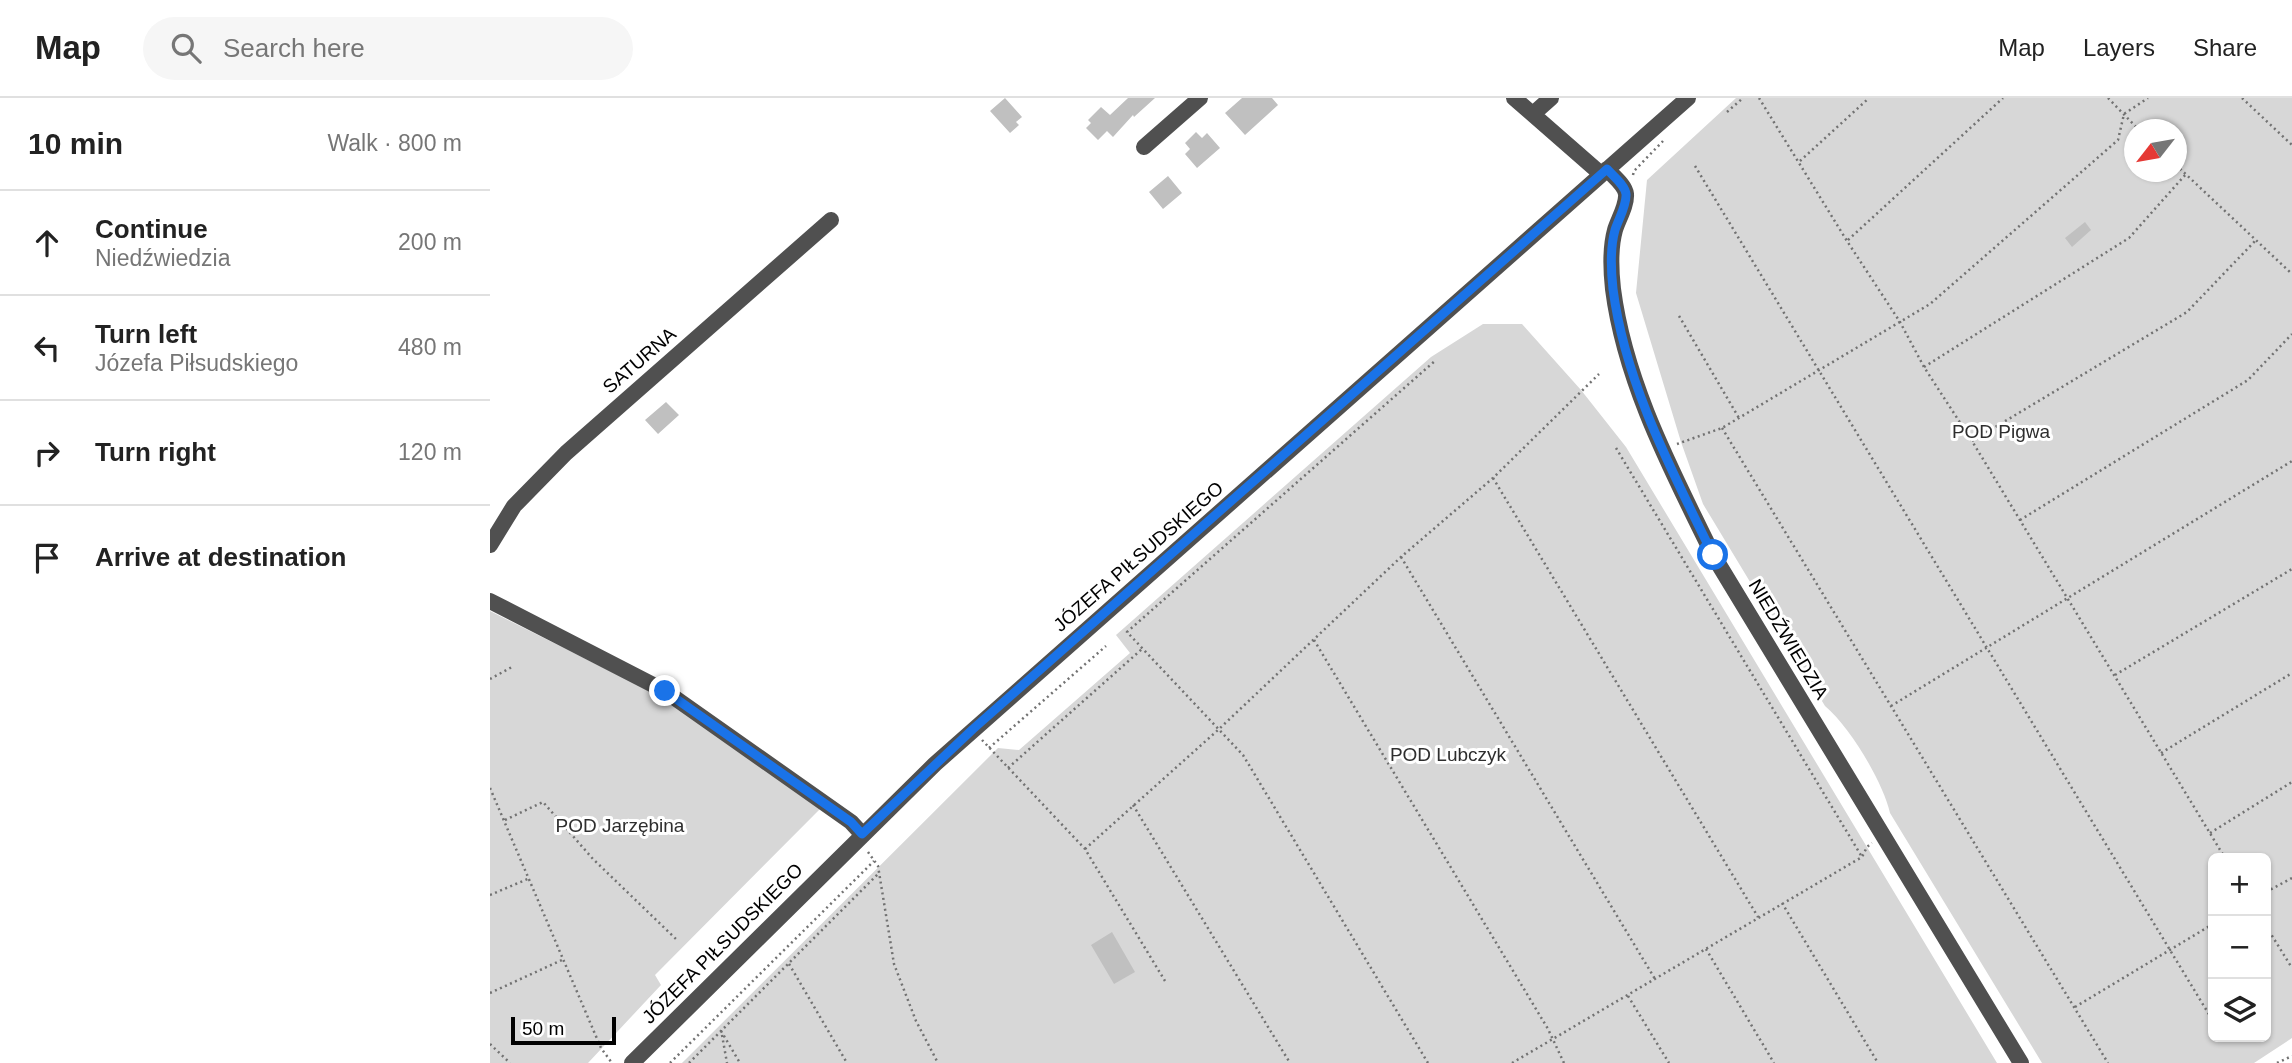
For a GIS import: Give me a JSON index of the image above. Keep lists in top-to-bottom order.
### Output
{
  "streets": {
    "street": ["SATURNA", "JÓZEFA PIŁSUDSKIEGO", "NIEDŹWIEDZIA"]
  },
  "crossings": [
    ["JÓZEFA PIŁSUDSKIEGO", "NIEDŹWIEDZIA"]
  ],
  "parks": ["POD Pigwa", "POD Lubczyk", "POD Jarzębina"],
  "scale_bar": "50 m",
  "north": "bottom left",
  "page": {
    "header": "Map",
    "search": "Search here",
    "nav": ["Map", "Layers", "Share"],
    "heading": ["10 min", "Walk · 800 m"],
    "list": [
      ["Continue", "Niedźwiedzia", "200 m"],
      ["Turn left", "Józefa Piłsudskiego", "480 m"],
      ["Turn right", "120 m"],
      "Arrive at destination"
    ],
    "map_buttons": ["+", "−"],
    "scale": "50 m"
  }
}
